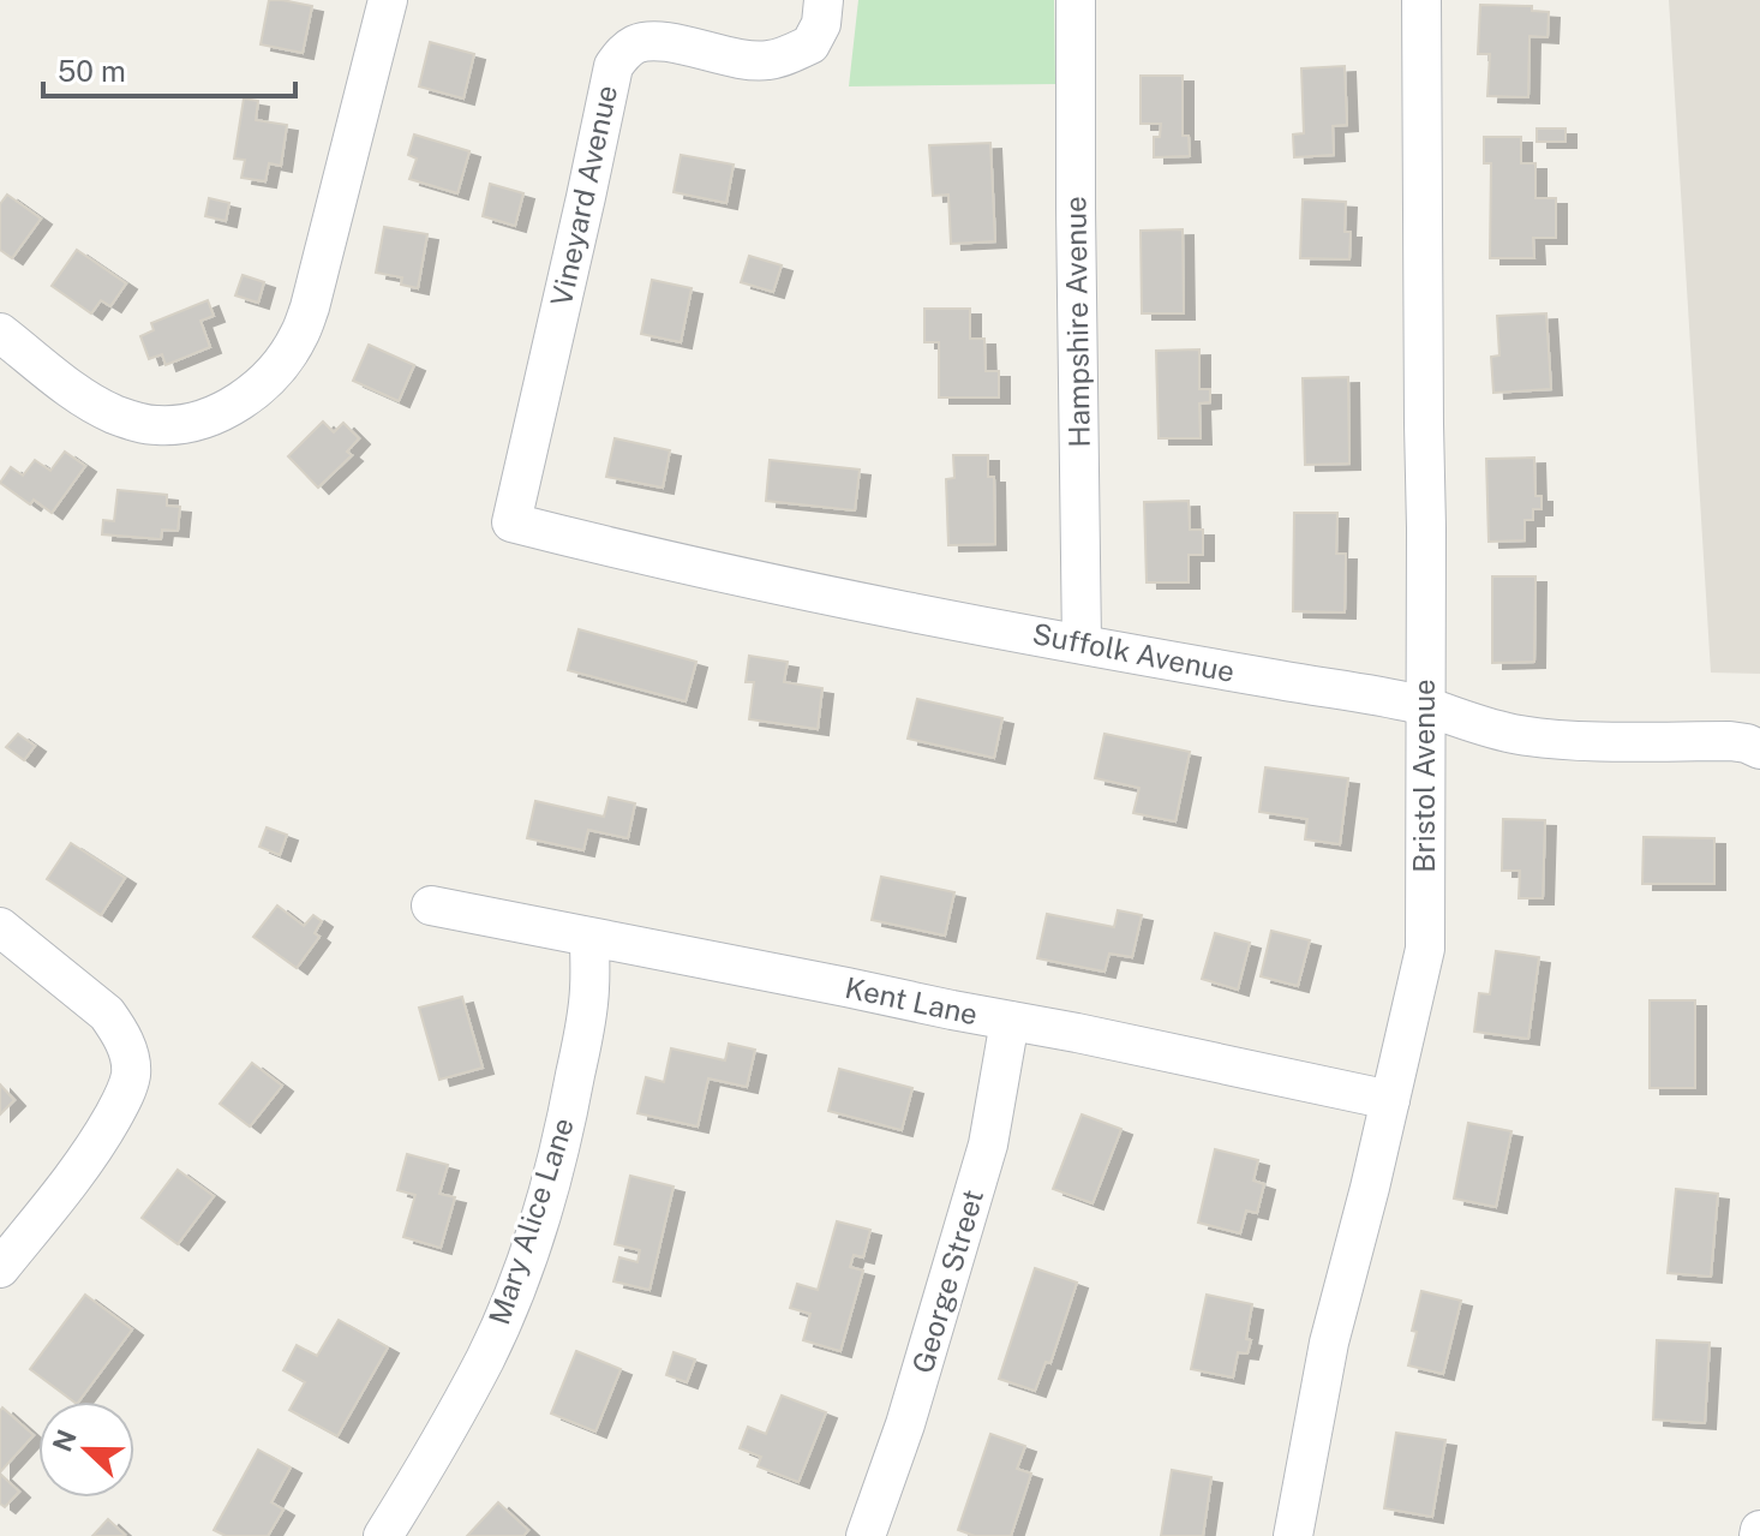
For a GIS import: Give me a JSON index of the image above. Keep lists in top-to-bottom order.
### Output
{
  "streets": {
    "street": [
      "Vineyard Avenue",
      "Hampshire Avenue",
      "Suffolk Avenue",
      "Bristol Avenue",
      "Kent Lane",
      "Mary Alice Lane",
      "George Street"
    ]
  },
  "crossings": [
    ["Vineyard Avenue", "Suffolk Avenue"],
    ["Hampshire Avenue", "Suffolk Avenue"],
    ["Suffolk Avenue", "Bristol Avenue"],
    ["Bristol Avenue", "Kent Lane"],
    ["Kent Lane", "Mary Alice Lane"],
    ["Kent Lane", "George Street"]
  ],
  "scale_bar": "50 m",
  "north": "left"
}
